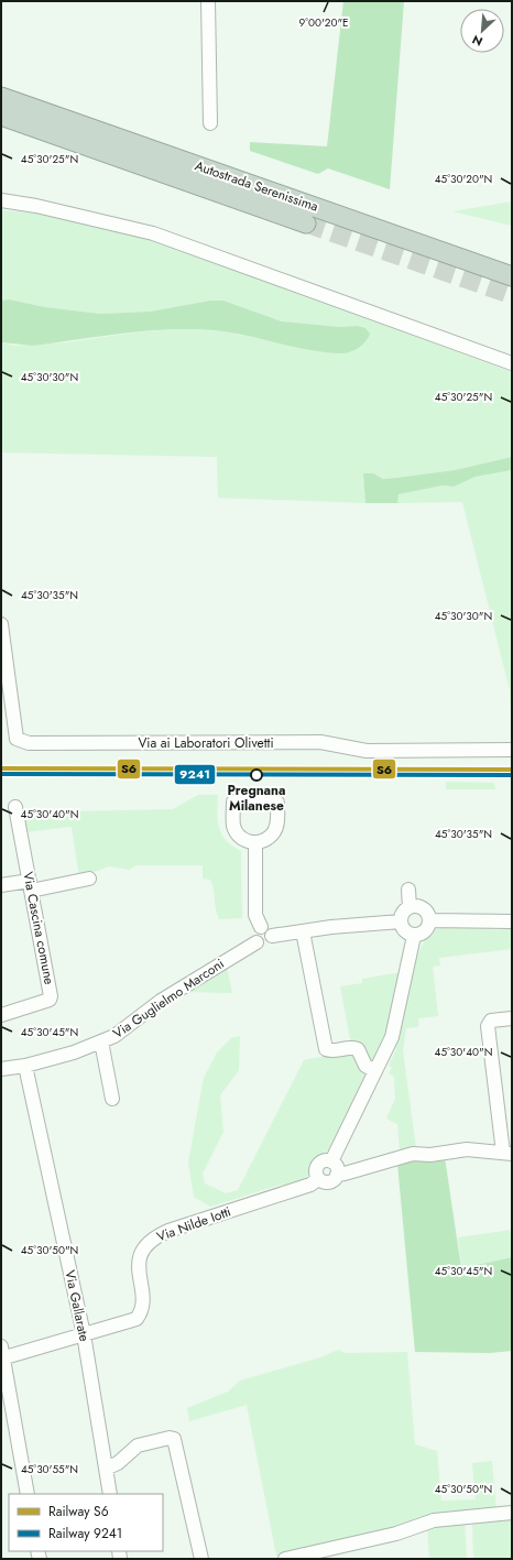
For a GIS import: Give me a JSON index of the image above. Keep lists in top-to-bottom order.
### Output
{
  "streets": {
    "highway": ["Autostrada Serenissima"],
    "street": [
      "Via ai Laboratori Olivetti",
      "Via Cascina comune",
      "Via Guglielmo Marconi",
      "Via Nilde Iotti",
      "Via Gallarate"
    ]
  },
  "crossings": [
    ["Via Guglielmo Marconi", "Via Gallarate"],
    ["Via Nilde Iotti", "Via Gallarate"]
  ],
  "places": ["Pregnana Milanese"],
  "lines": ["rail line S6", "rail line 9241"],
  "legend": ["Railway S6", "Railway 9241"],
  "north": "bottom left",
  "coordinates": [
    "9°00'20\"E",
    "45°30'25\"N",
    "45°30'20\"N",
    "45°30'30\"N",
    "45°30'35\"N",
    "45°30'40\"N",
    "45°30'45\"N",
    "45°30'50\"N",
    "45°30'55\"N"
  ]
}
